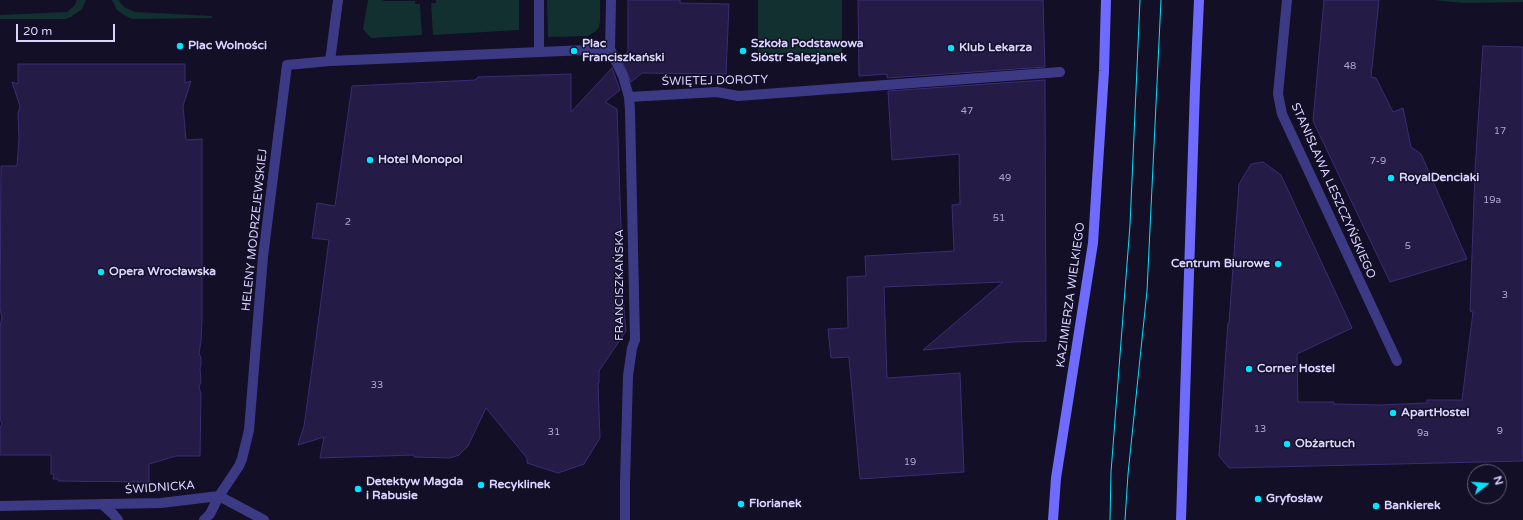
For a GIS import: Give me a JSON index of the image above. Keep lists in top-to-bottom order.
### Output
{
  "streets": {
    "main road": ["KAZIMIERZA WIELKIEGO"],
    "street": [
      "ŚWIĘTEJ DOROTY",
      "STANISŁAWA LESZCZYŃSKIEGO",
      "HELENY MODRZEJEWSKIEJ",
      "FRANCISZKAŃSKA",
      "ŚWIDNICKA"
    ]
  },
  "crossings": [
    ["ŚWIĘTEJ DOROTY", "FRANCISZKAŃSKA"],
    ["HELENY MODRZEJEWSKIEJ", "ŚWIDNICKA"]
  ],
  "places": [
    "Plac Wolności",
    "Klub Lekarza",
    "Plac Franciszkański",
    "Szkoła Podstawowa Sióstr Salezjanek",
    "Hotel Monopol",
    "RoyalDenciaki",
    "Centrum Biurowe",
    "Opera Wrocławska",
    "Corner Hostel",
    "ApartHostel",
    "Obżartuch",
    "Recyklinek",
    "Detektyw Magda i Rabusie",
    "Gryfosław",
    "Florianek",
    "Bankierek"
  ],
  "house_numbers": [
    "48",
    "47",
    "17",
    "7-9",
    "49",
    "19a",
    "51",
    "2",
    "5",
    "3",
    "33",
    "13",
    "9",
    "31",
    "9a",
    "19"
  ],
  "scale_bar": "20 m",
  "north": "right"
}
